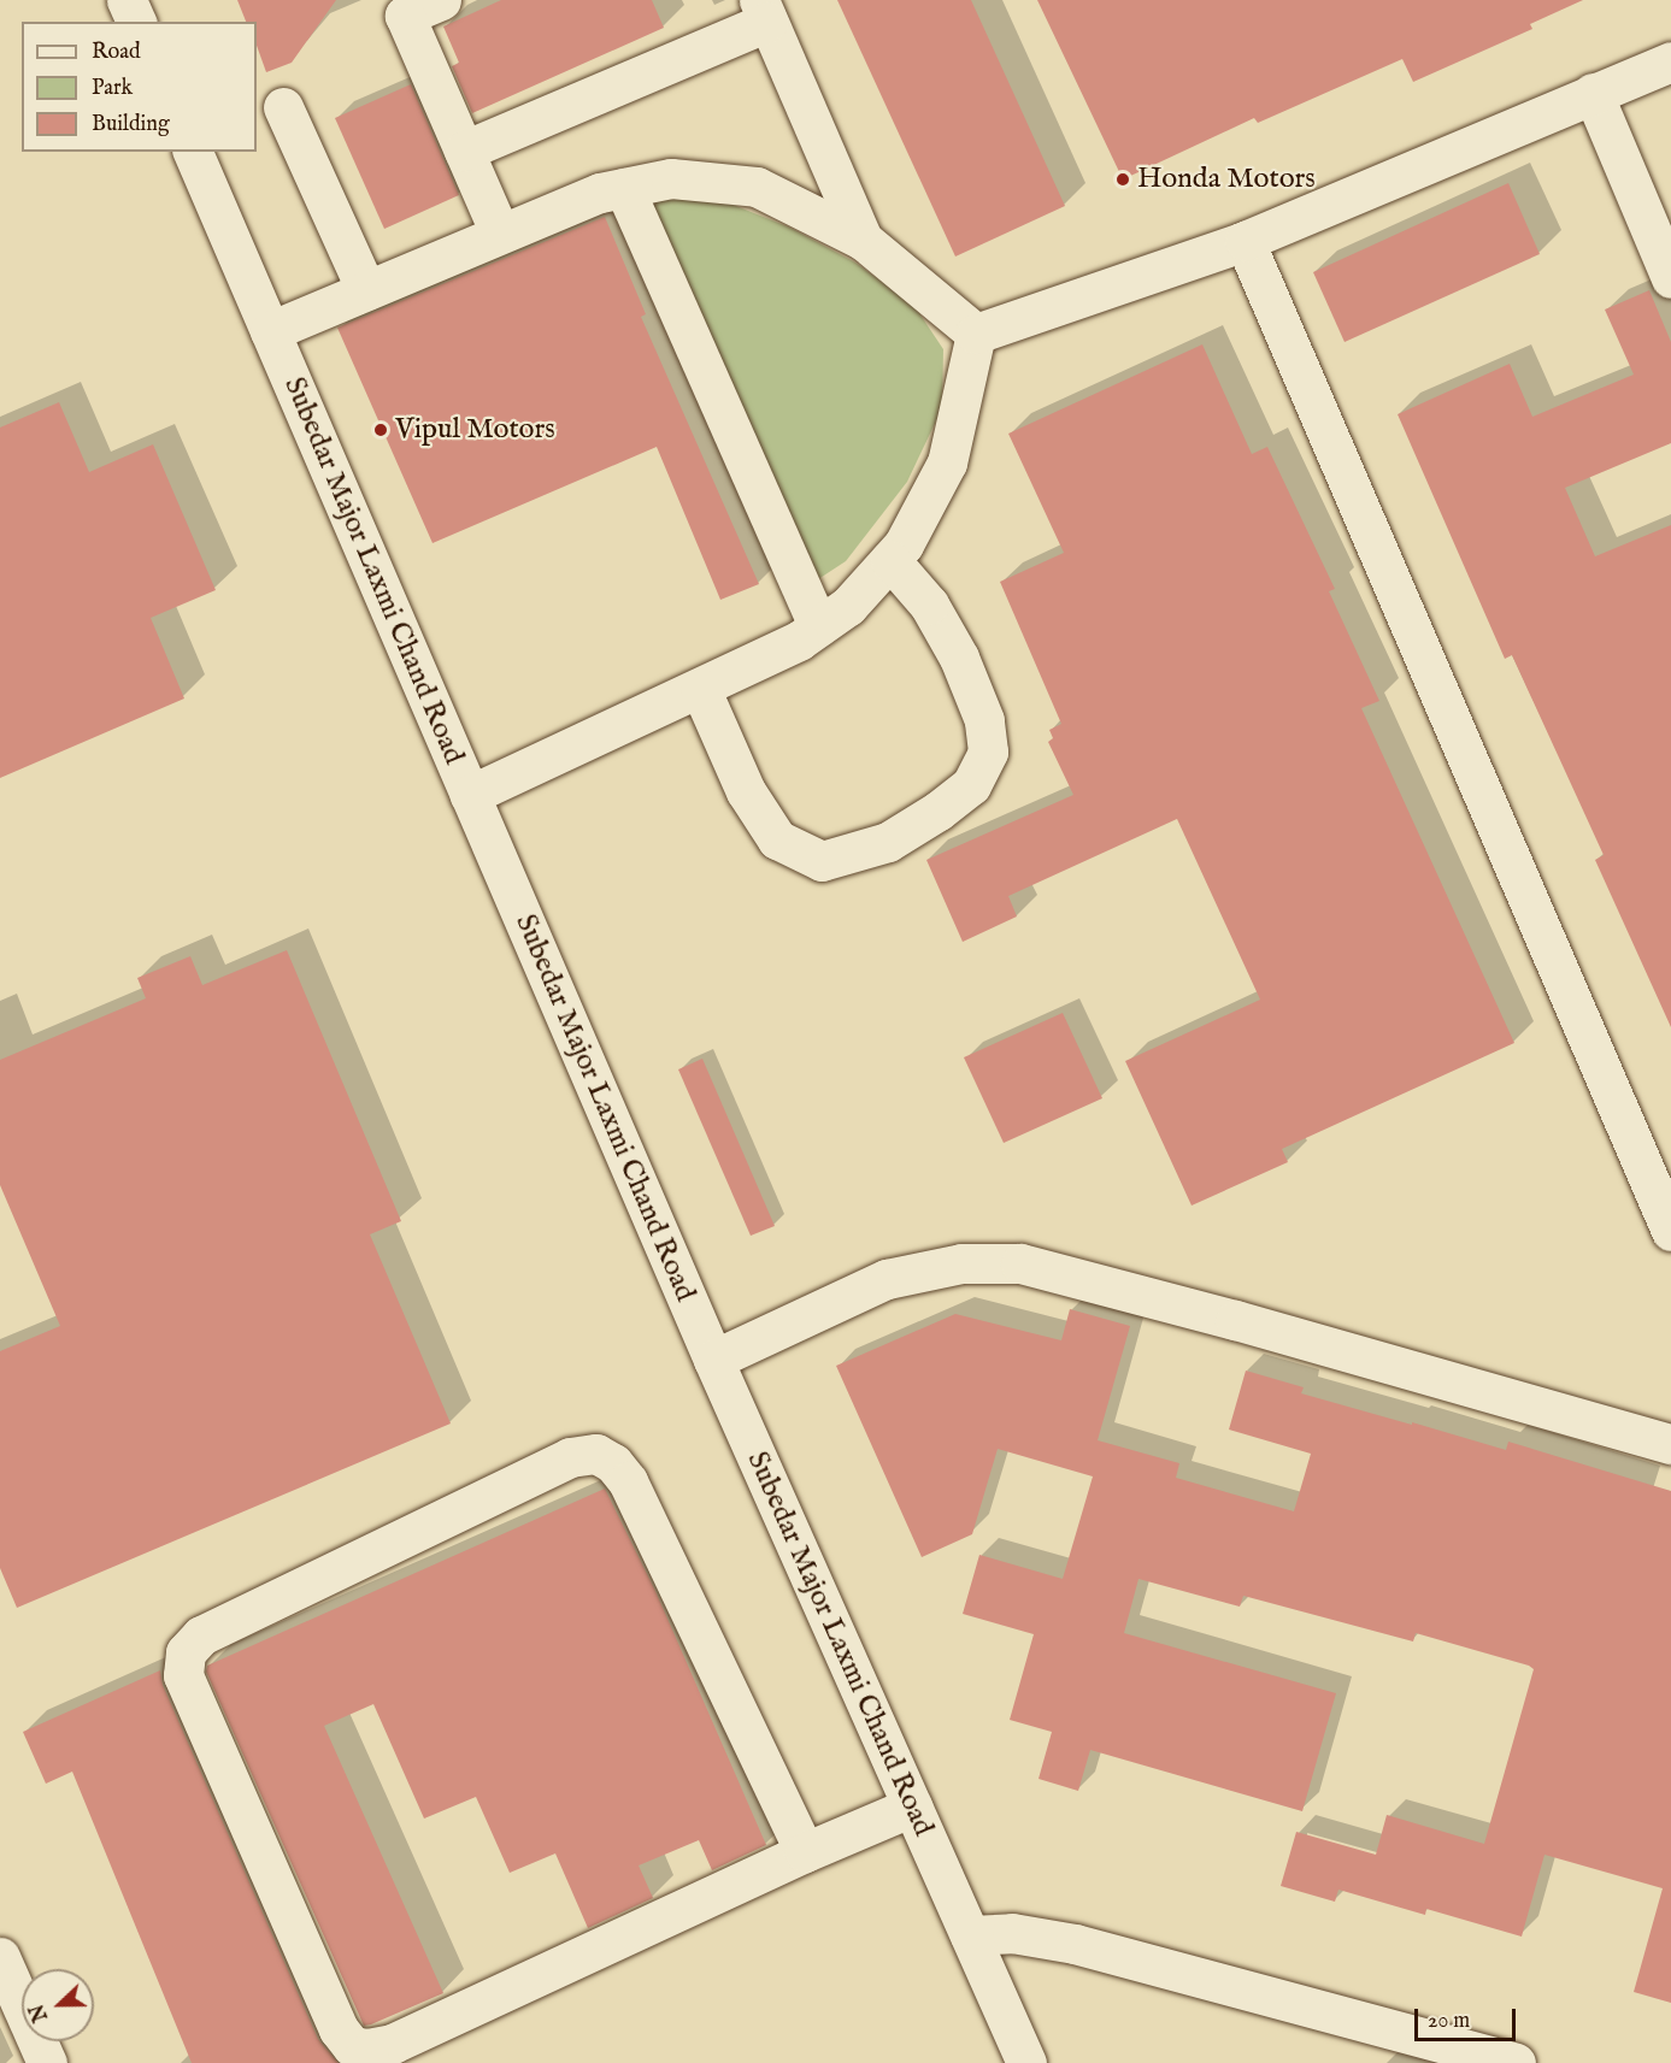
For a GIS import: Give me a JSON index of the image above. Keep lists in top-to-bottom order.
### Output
{
  "streets": {
    "street": ["Subedar Major Laxmi Chand Road"]
  },
  "places": ["Honda Motors", "Vipul Motors"],
  "legend": ["Road", "Park", "Building"],
  "scale_bar": "20 m",
  "north": "left"
}
